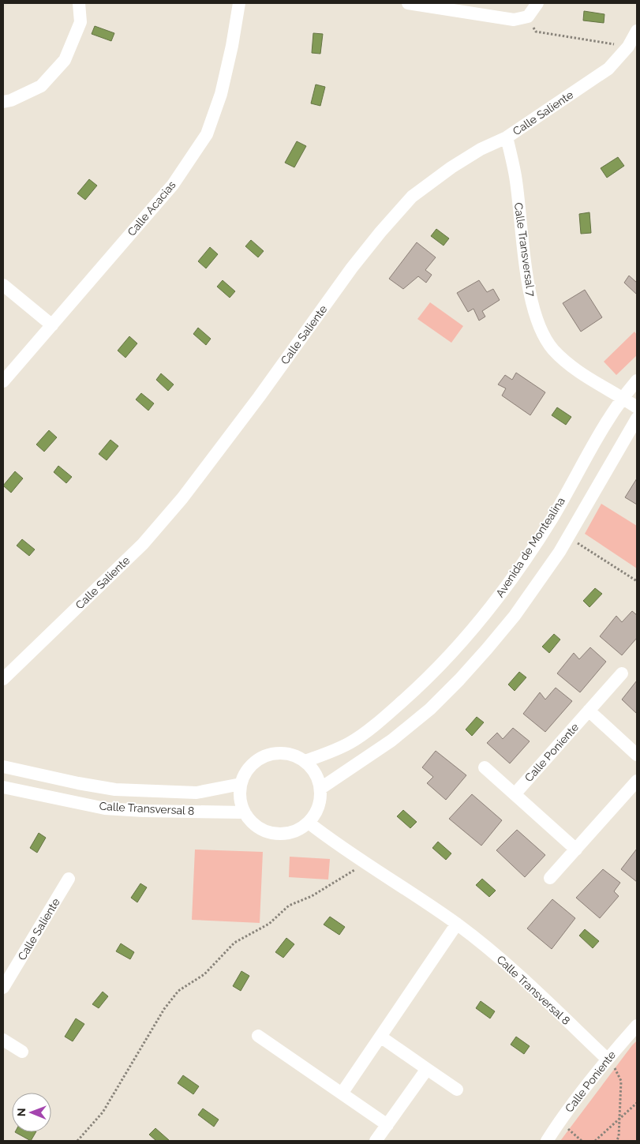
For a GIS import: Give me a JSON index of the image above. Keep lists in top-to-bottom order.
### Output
{
  "streets": {
    "street": [
      "Calle Saliente",
      "Calle Acacias",
      "Calle Transversal 7",
      "Avenida de Montealina",
      "Calle Poniente",
      "Calle Transversal 8"
    ]
  },
  "crossings": [
    ["Calle Saliente", "Calle Transversal 7"],
    ["Calle Transversal 7", "Avenida de Montealina"],
    ["Avenida de Montealina", "Calle Transversal 8"],
    ["Calle Poniente", "Calle Transversal 8"]
  ],
  "north": "left"
}
